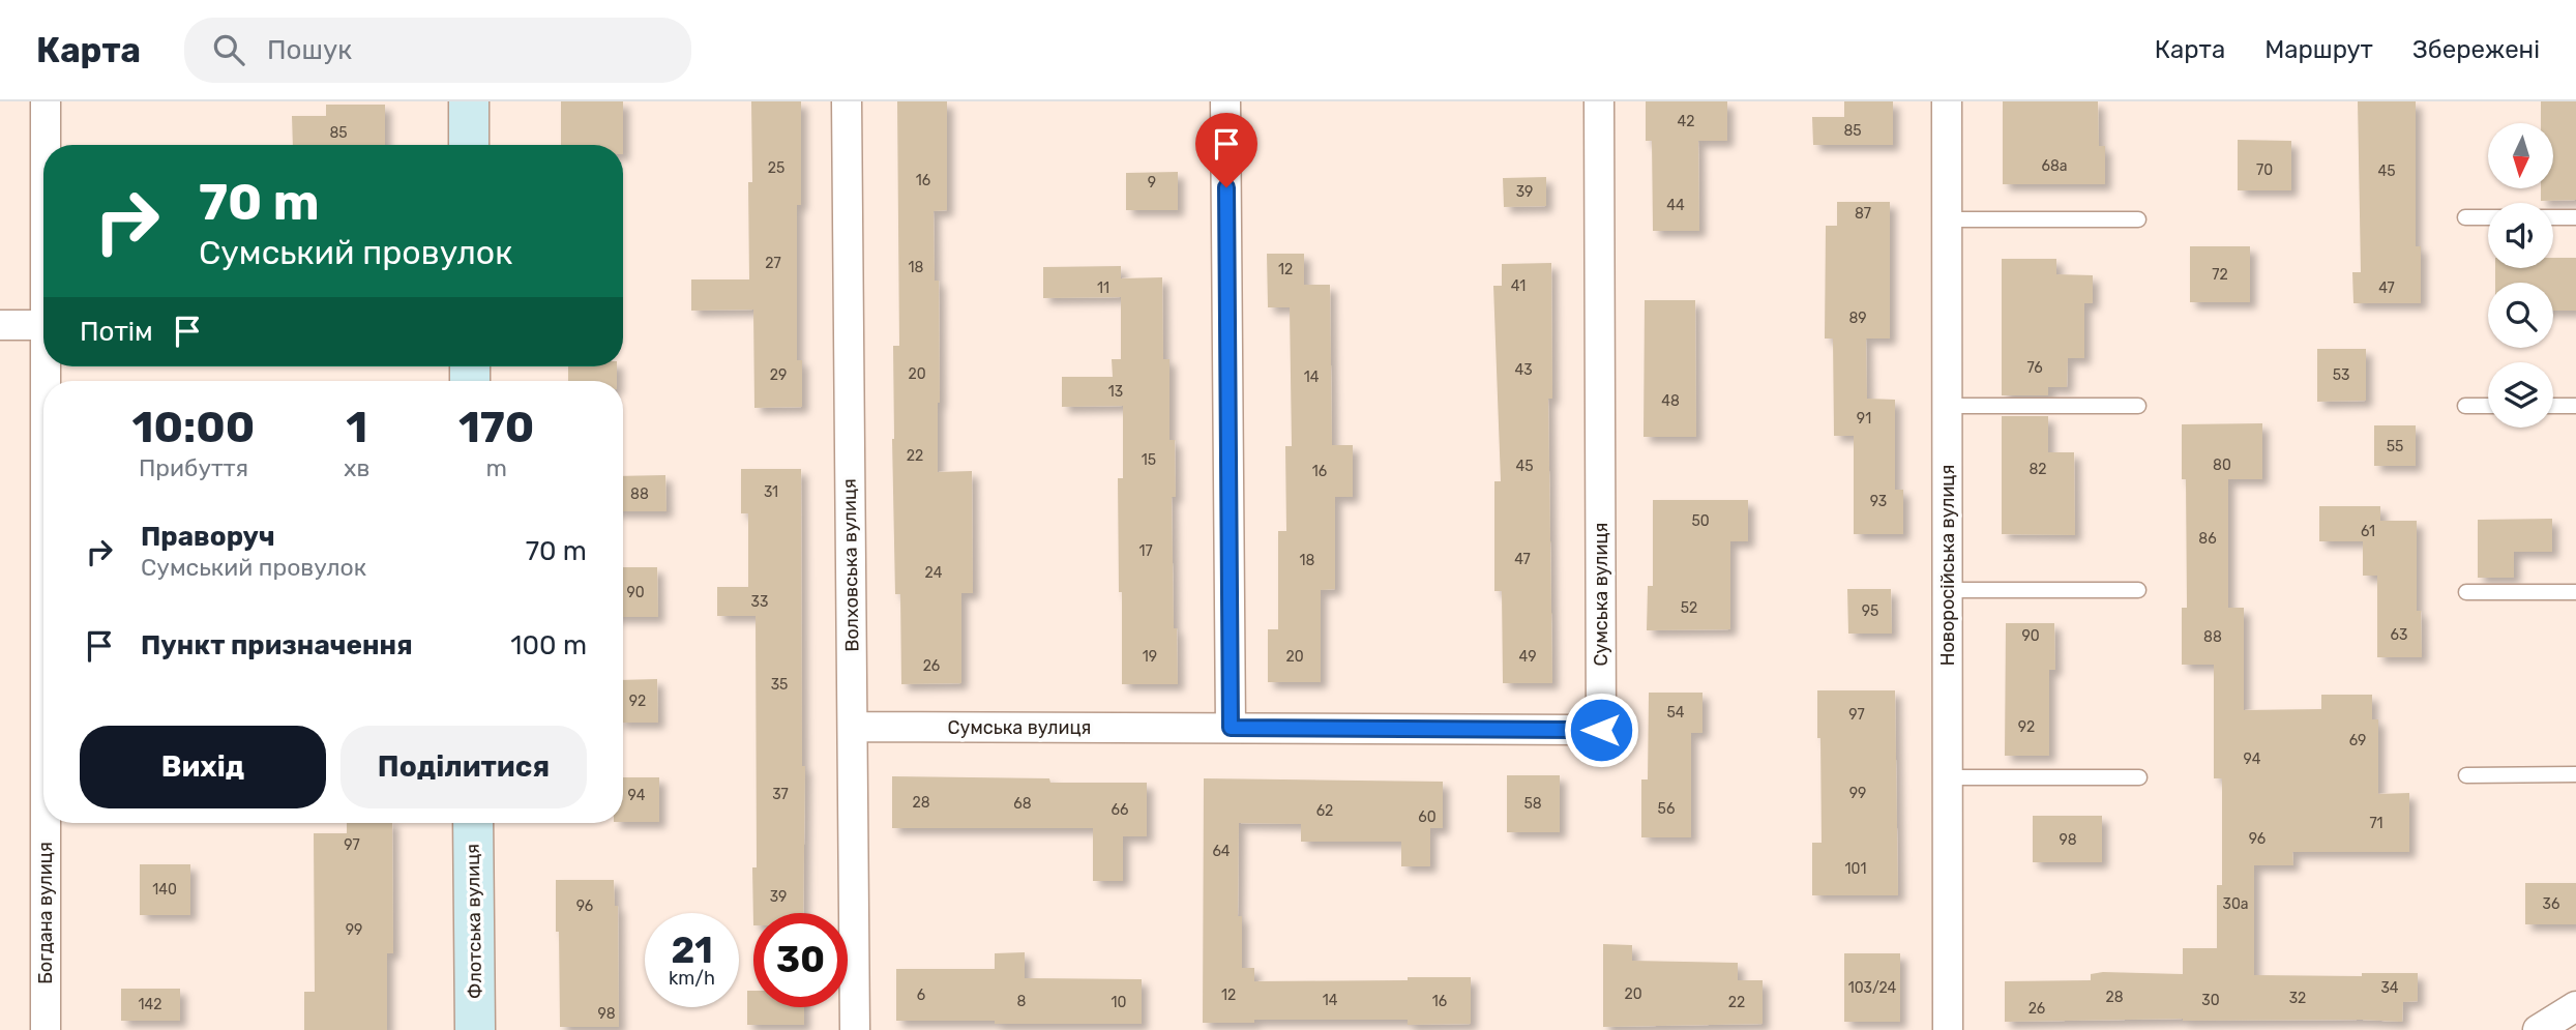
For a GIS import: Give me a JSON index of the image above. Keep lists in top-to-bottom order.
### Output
{
  "streets": {
    "street": [
      "Волховська вулиця",
      "Новоросійська вулиця",
      "Сумська вулиця",
      "Богдана вулиця",
      "Флотська вулиця"
    ]
  },
  "crossings": [
    ["Волховська вулиця", "Сумська вулиця"]
  ],
  "house_numbers": [
    "42",
    "85",
    "85",
    "68а",
    "25",
    "70",
    "45",
    "16",
    "9",
    "39",
    "44",
    "87",
    "27",
    "18",
    "12",
    "72",
    "41",
    "11",
    "47",
    "89",
    "76",
    "43",
    "20",
    "29",
    "53",
    "14",
    "13",
    "48",
    "91",
    "55",
    "22",
    "15",
    "80",
    "45",
    "82",
    "16",
    "31",
    "88",
    "93",
    "50",
    "61",
    "86",
    "17",
    "47",
    "18",
    "24",
    "90",
    "33",
    "52",
    "95",
    "63",
    "90",
    "88",
    "19",
    "20",
    "49",
    "26",
    "35",
    "92",
    "54",
    "97",
    "92",
    "69",
    "94",
    "99",
    "37",
    "94",
    "28",
    "68",
    "58",
    "56",
    "66",
    "62",
    "60",
    "71",
    "96",
    "98",
    "97",
    "64",
    "101",
    "140",
    "39",
    "30а",
    "36",
    "96",
    "99",
    "103/24",
    "34",
    "20",
    "6",
    "12",
    "28",
    "32",
    "14",
    "30",
    "8",
    "16",
    "10",
    "22",
    "142",
    "26",
    "98"
  ],
  "north": "bottom",
  "page": {
    "header": "Карта",
    "search": "Пошук",
    "nav": ["Карта", "Маршрут", "Збережені"],
    "turn": ["70 m", "Сумський провулок"],
    "then": "Потім",
    "eta": [
      "10:00",
      "Прибуття",
      "1",
      "хв",
      "170",
      "m"
    ],
    "list": [
      {
        "name": "Праворуч",
        "note": "Сумський провулок",
        "value": "70 m"
      },
      {
        "name": "Пункт призначення",
        "value": "100 m"
      }
    ],
    "buttons": ["Вихід", "Поділитися"],
    "speed": "21 km/h",
    "limit": "30"
  }
}
